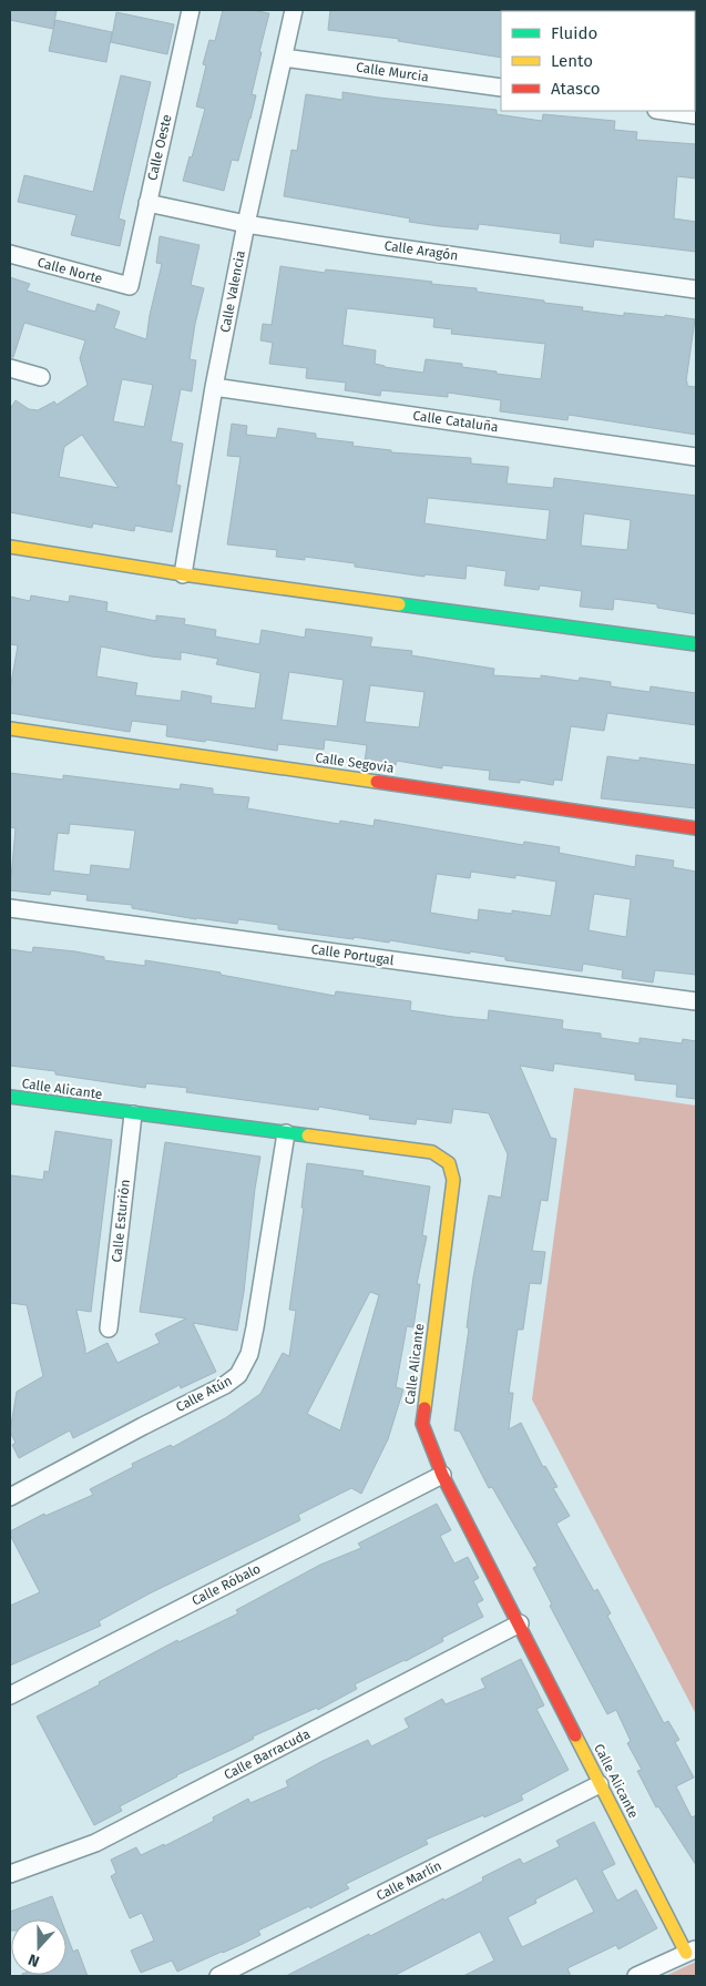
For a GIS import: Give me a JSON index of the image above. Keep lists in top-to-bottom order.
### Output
{
  "streets": {
    "street": [
      "Calle Murcia",
      "Calle Oeste",
      "Calle Aragón",
      "Calle Norte",
      "Calle Valencia",
      "Calle Cataluña",
      "Calle Segovia",
      "Calle Portugal",
      "Calle Alicante",
      "Calle Esturión",
      "Calle Atún",
      "Calle Róbalo",
      "Calle Barracuda",
      "Calle Marlín"
    ]
  },
  "crossings": [
    ["Calle Murcia", "Calle Valencia"],
    ["Calle Oeste", "Calle Aragón"],
    ["Calle Oeste", "Calle Norte"],
    ["Calle Aragón", "Calle Valencia"],
    ["Calle Valencia", "Calle Cataluña"],
    ["Calle Alicante", "Calle Esturión"],
    ["Calle Alicante", "Calle Atún"],
    ["Calle Alicante", "Calle Róbalo"],
    ["Calle Alicante", "Calle Barracuda"],
    ["Calle Alicante", "Calle Marlín"]
  ],
  "legend": ["Fluido", "Lento", "Atasco"],
  "north": "bottom"
}
